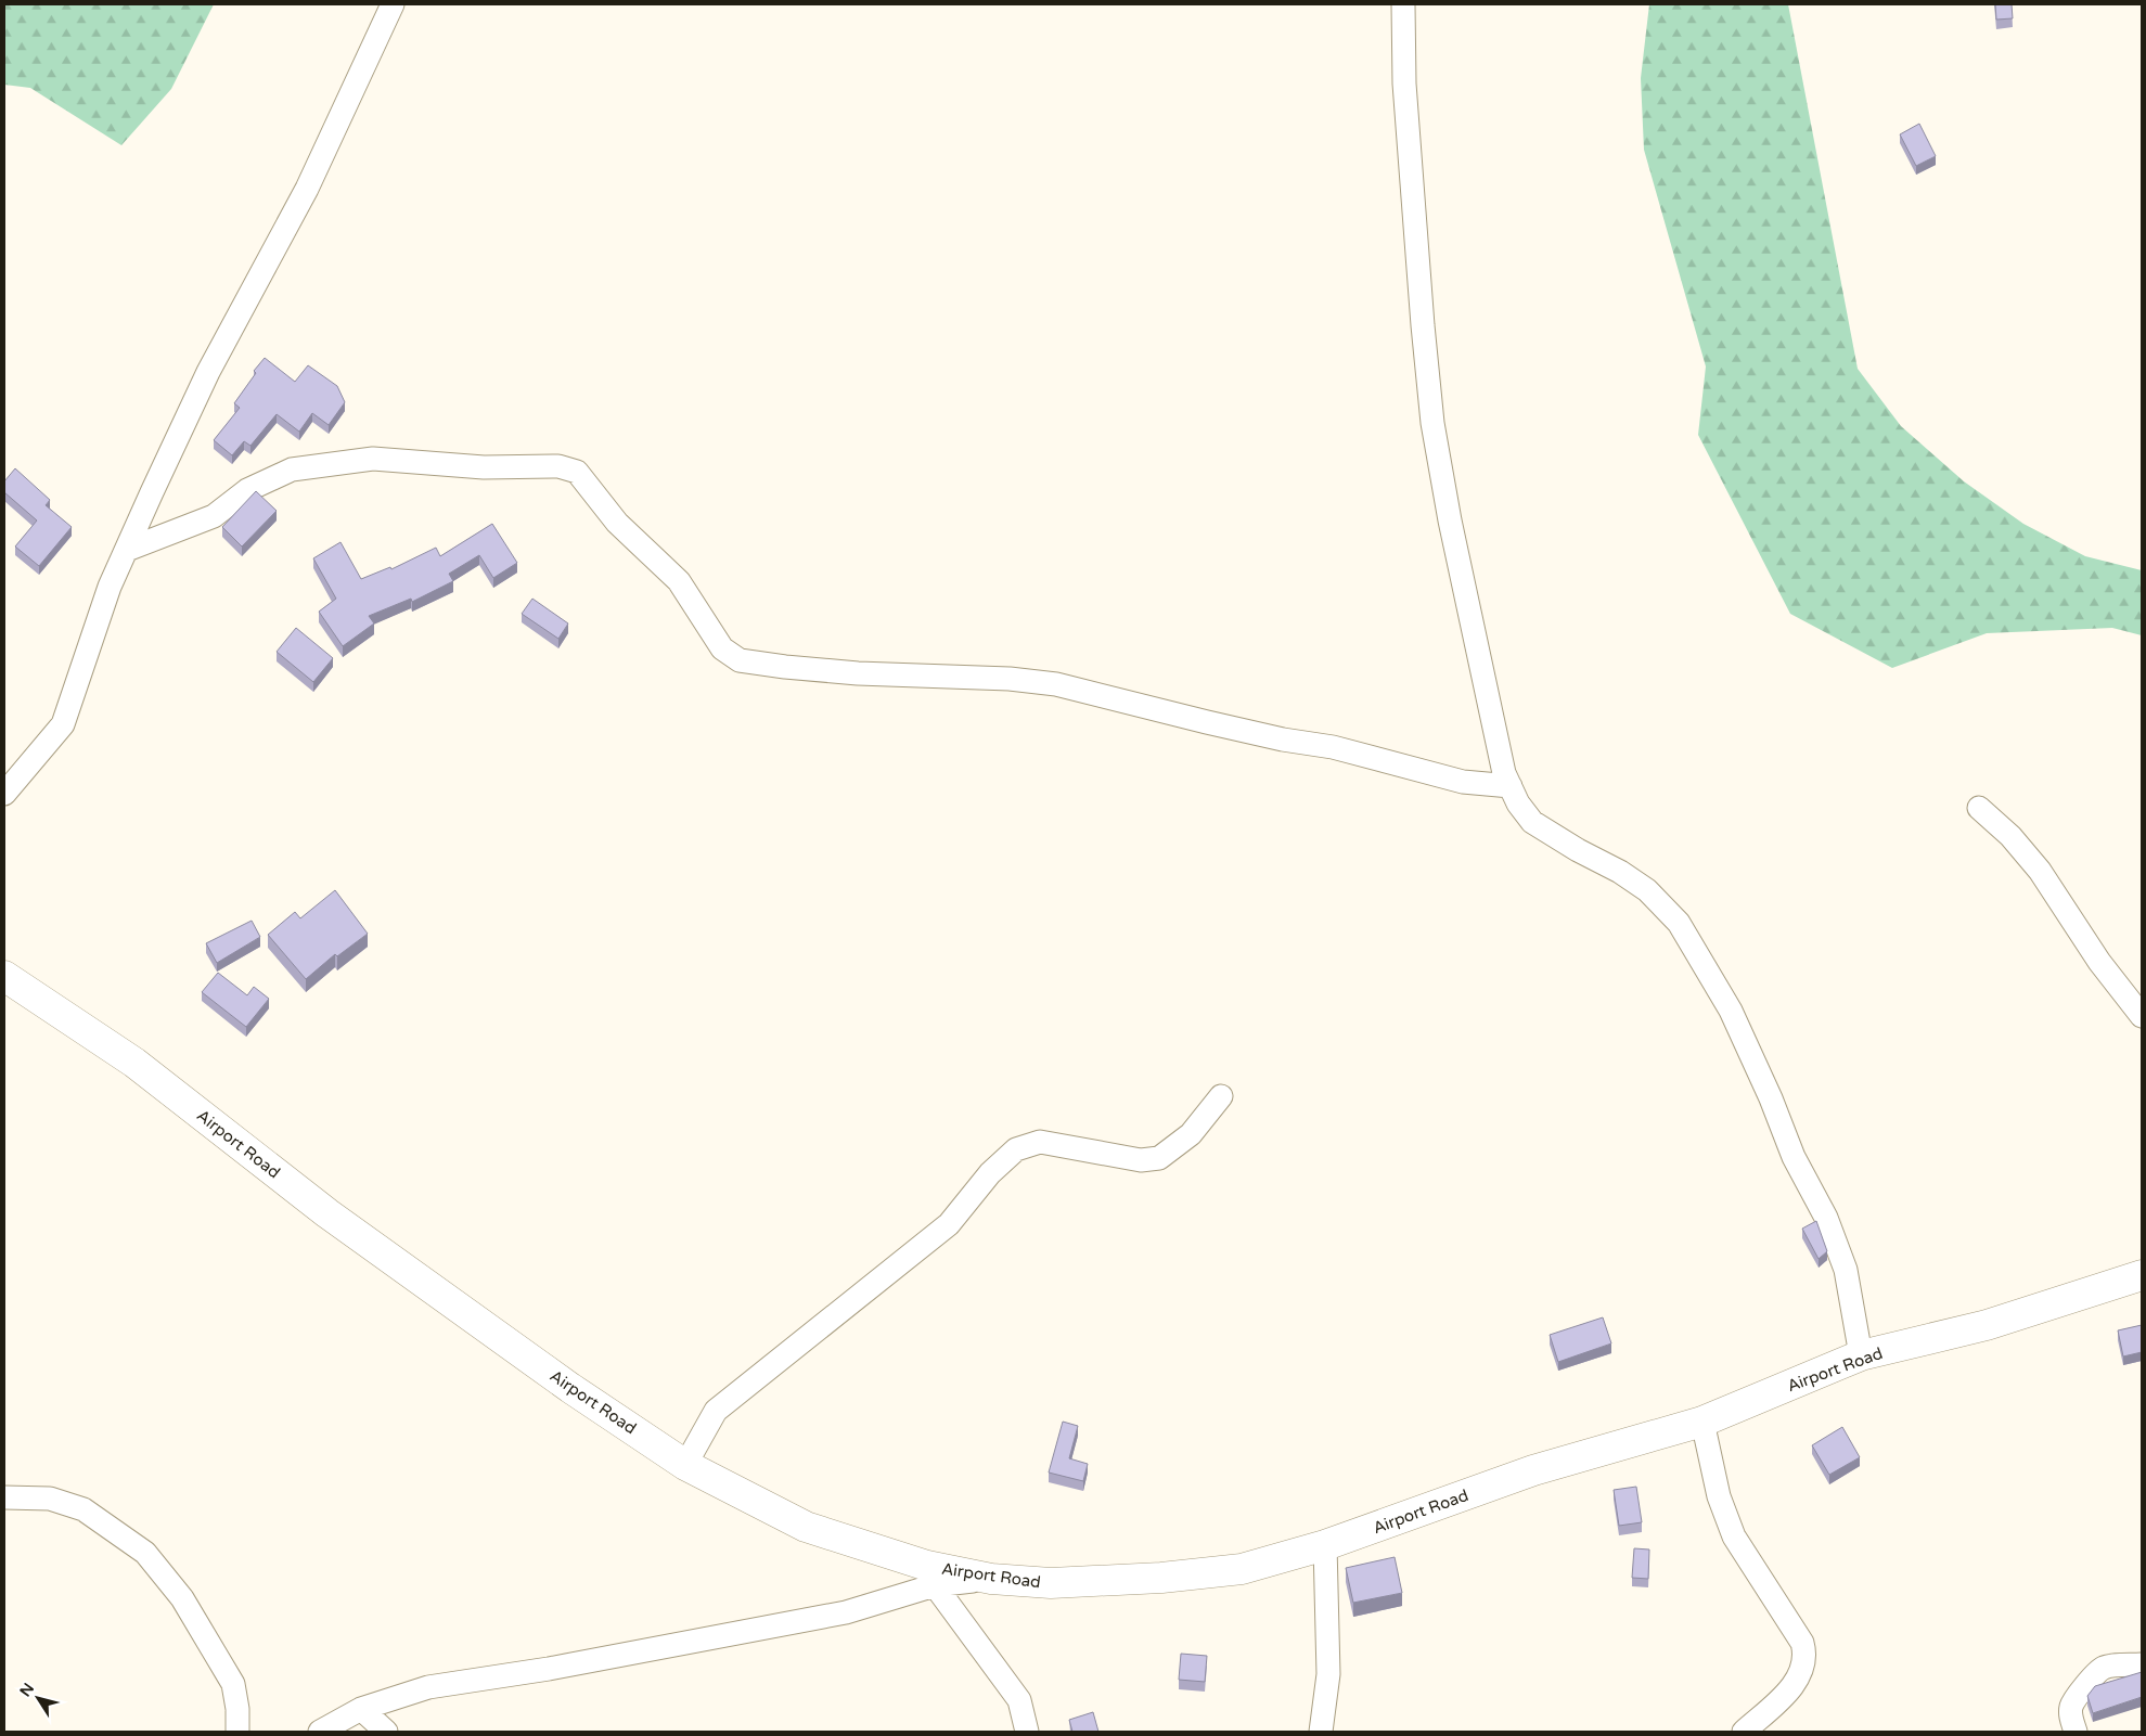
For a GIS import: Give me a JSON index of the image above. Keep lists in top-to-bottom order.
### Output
{
  "streets": {
    "main road": ["Airport Road"]
  },
  "north": "top left"
}
